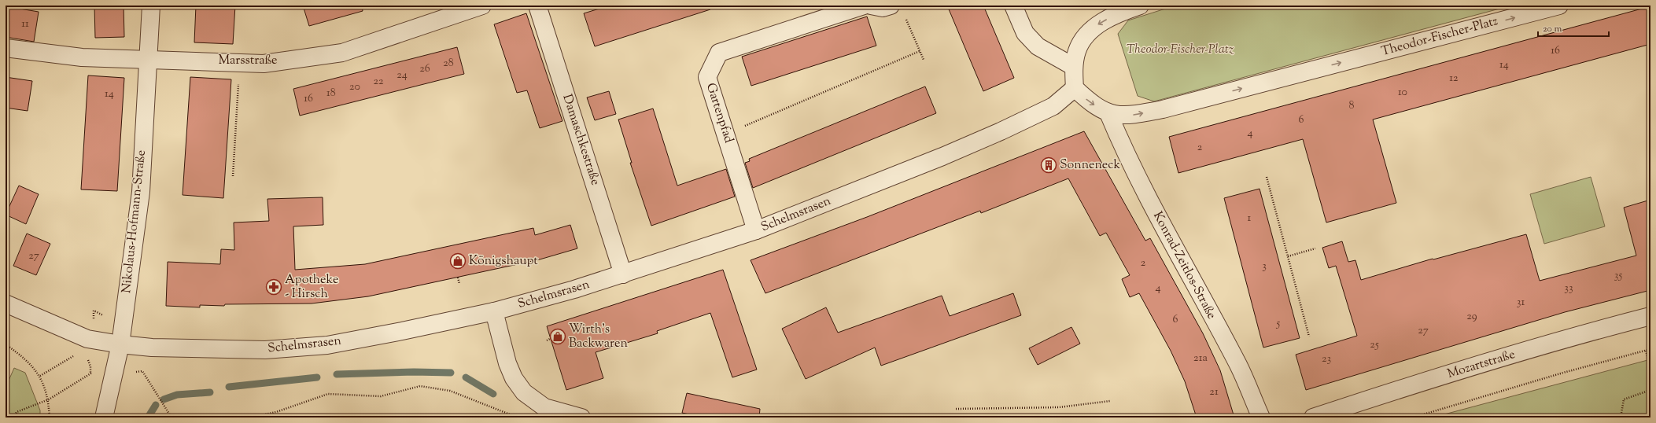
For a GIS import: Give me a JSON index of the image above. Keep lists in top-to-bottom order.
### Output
{
  "streets": {
    "street": [
      "Theodor-Fischer-Platz",
      "Marsstraße",
      "Gartenpfad",
      "Damaschkestraße",
      "Schelmsrasen",
      "Nikolaus-Hofmann-Straße",
      "Konrad-Zeitlos-Straße",
      "Mozartstraße"
    ]
  },
  "crossings": [
    ["Theodor-Fischer-Platz", "Schelmsrasen"],
    ["Theodor-Fischer-Platz", "Konrad-Zeitlos-Straße"],
    ["Marsstraße", "Nikolaus-Hofmann-Straße"],
    ["Gartenpfad", "Schelmsrasen"],
    ["Damaschkestraße", "Schelmsrasen"],
    ["Schelmsrasen", "Nikolaus-Hofmann-Straße"]
  ],
  "one_way": ["Theodor-Fischer-Platz"],
  "parks": ["Theodor-Fischer-Platz"],
  "places": {
    "building": ["Sonneneck"],
    "shop": ["Königshaupt", "Wirth's Backwaren"],
    "pharmacy": ["Apotheke - Hirsch"]
  },
  "house_numbers": [
    "11",
    "16",
    "28",
    "14",
    "26",
    "24",
    "12",
    "22",
    "20",
    "10",
    "18",
    "14",
    "16",
    "8",
    "6",
    "4",
    "2",
    "1",
    "27",
    "2",
    "3",
    "35",
    "4",
    "33",
    "31",
    "29",
    "6",
    "5",
    "27",
    "25",
    "21a",
    "23",
    "21"
  ],
  "scale_bar": "20 m"
}
